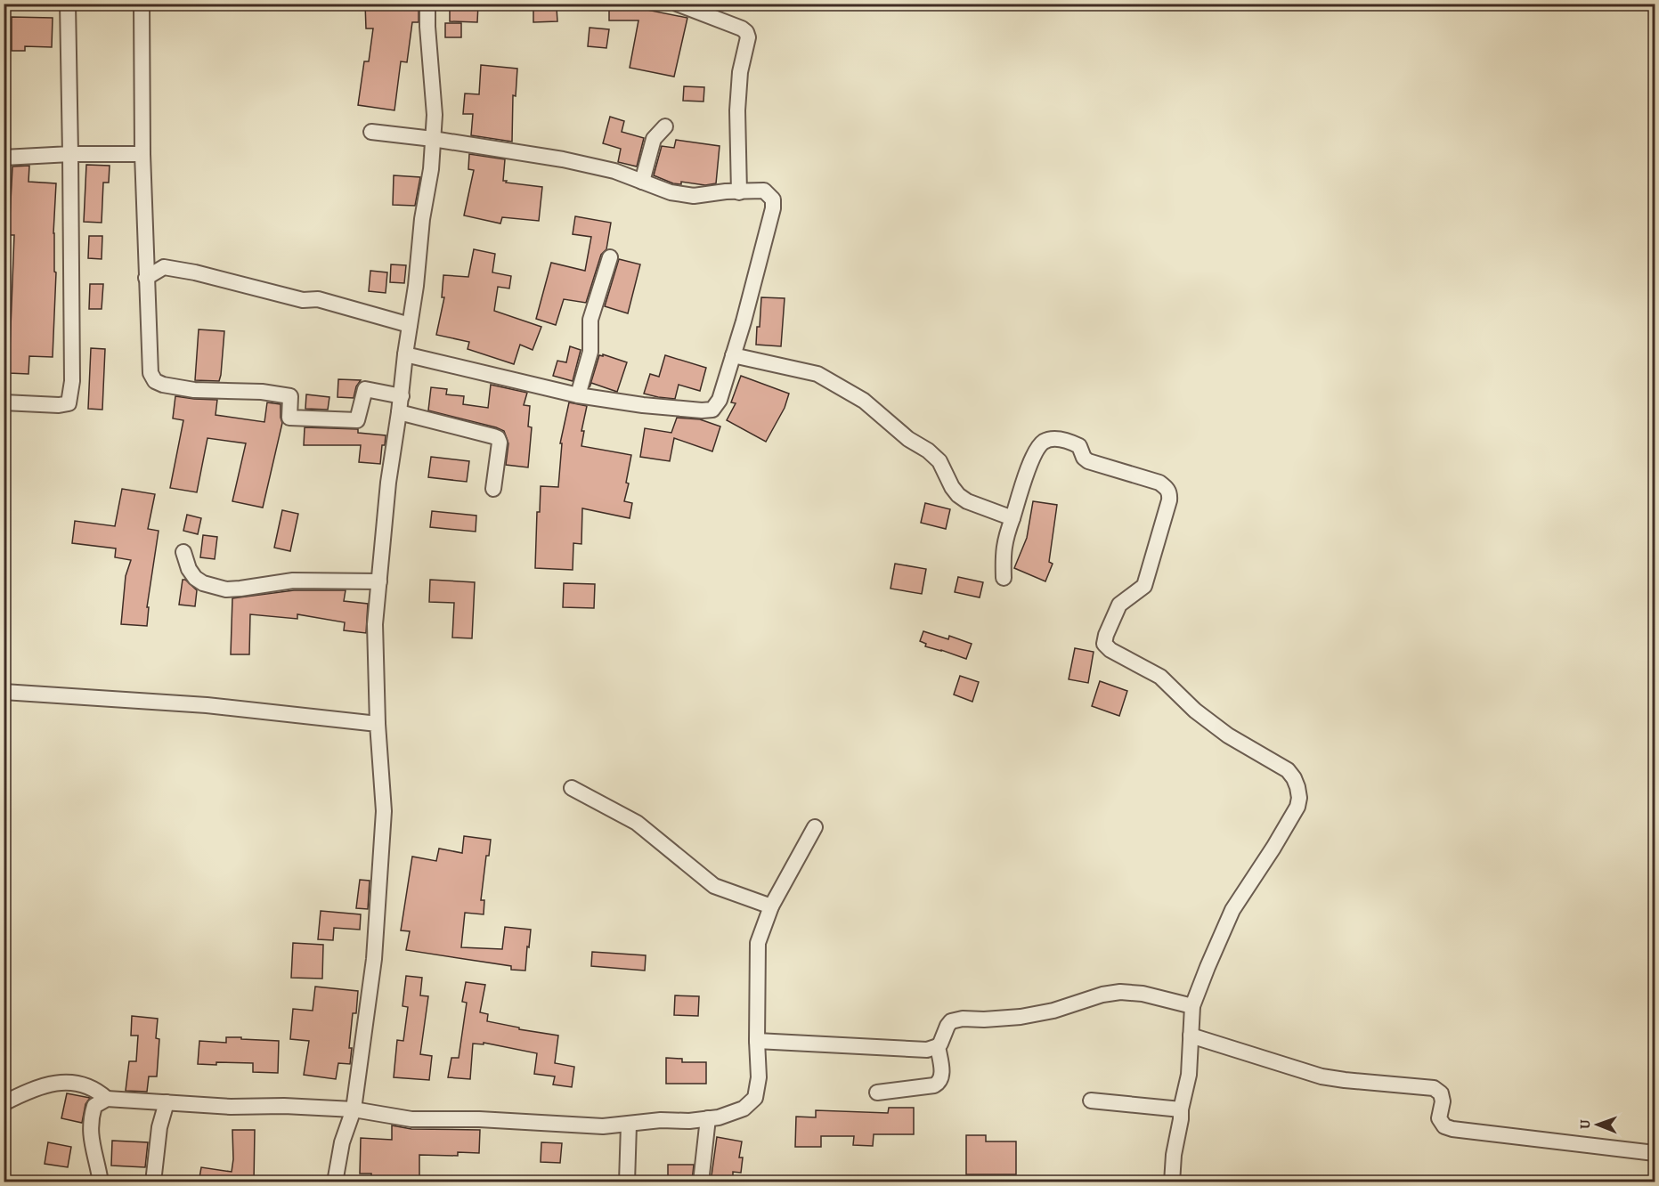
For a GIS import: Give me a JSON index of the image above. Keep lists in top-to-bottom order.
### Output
{
  "north": "left"
}
